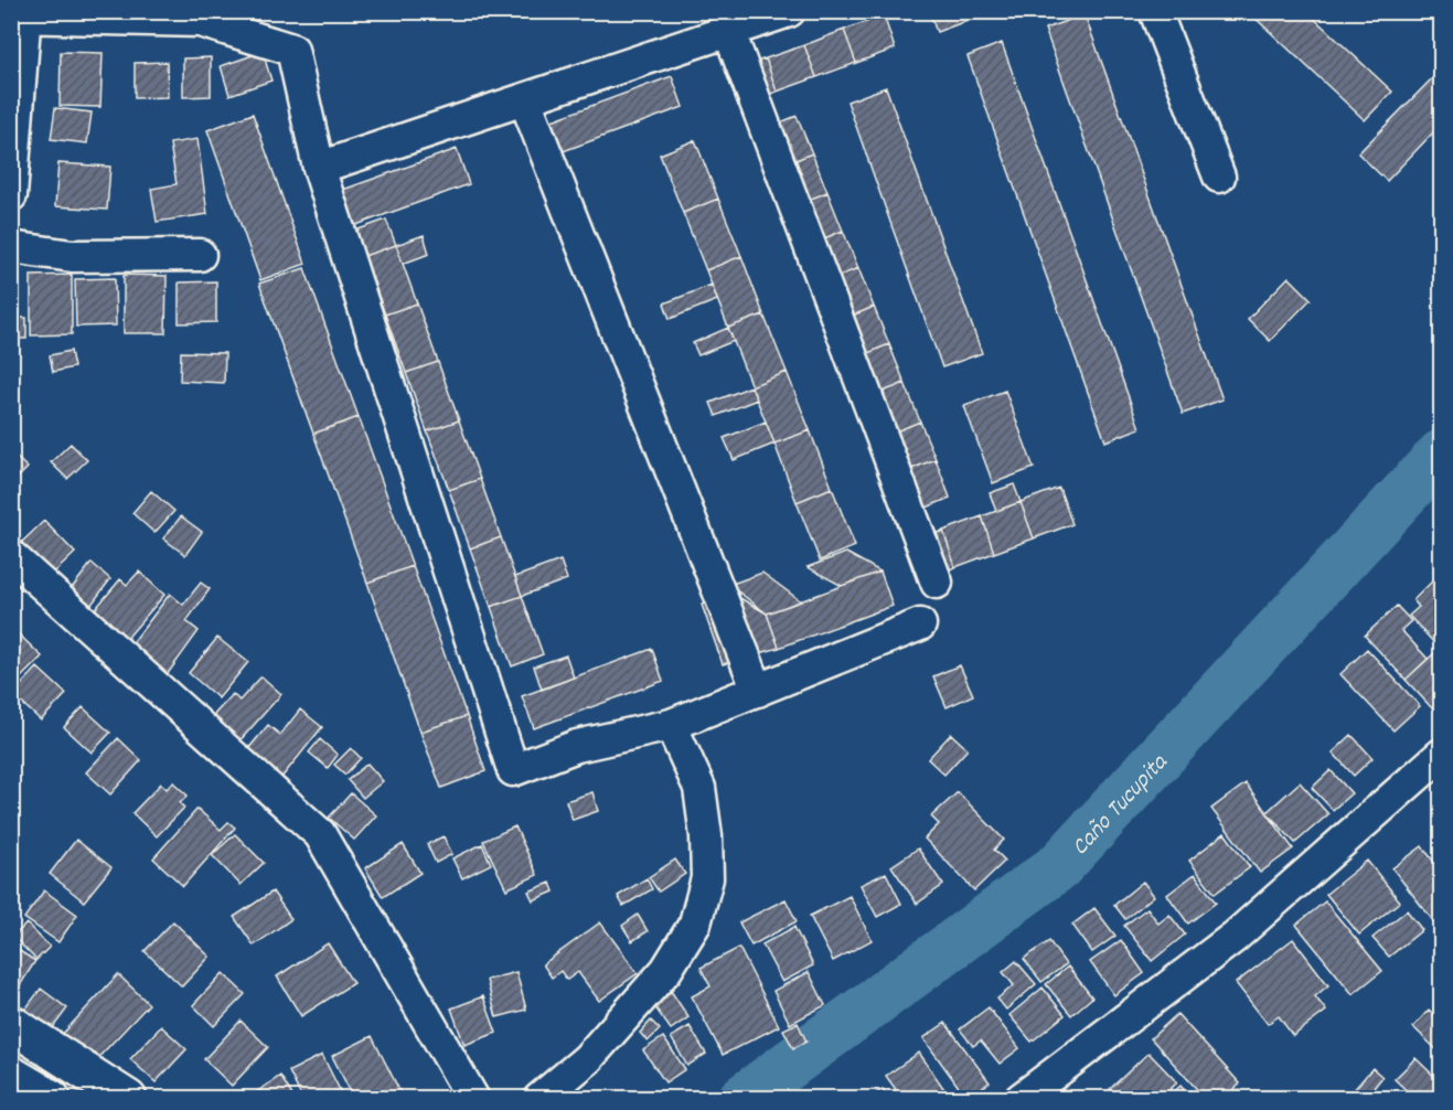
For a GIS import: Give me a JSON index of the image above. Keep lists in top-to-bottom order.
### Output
{
  "water": ["Caño Tucupita"]
}
